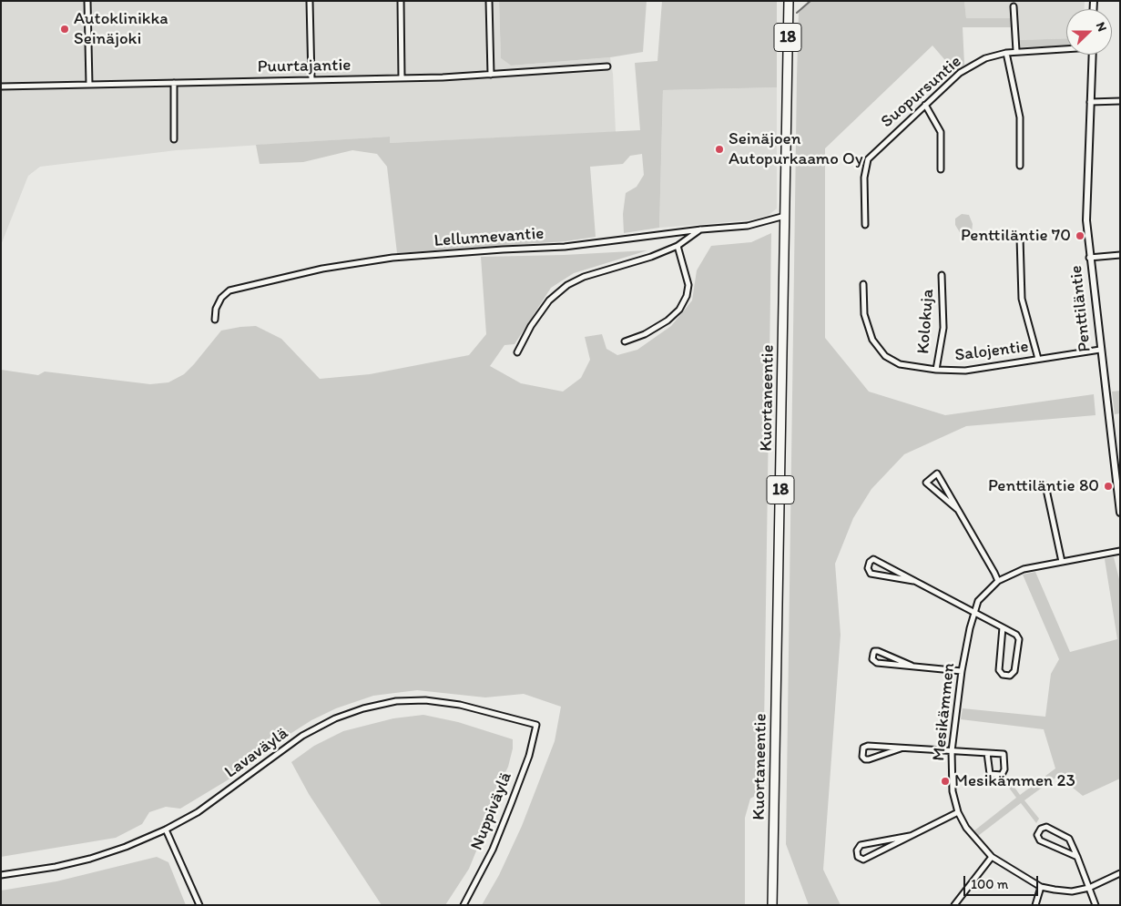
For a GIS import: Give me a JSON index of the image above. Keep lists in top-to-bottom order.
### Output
{
  "streets": {
    "highway": ["18", "Kuortaneentie"],
    "street": [
      "Puurtajantie",
      "Suopursuntie",
      "Lellunnevantie",
      "Penttiläntie",
      "Kolokuja",
      "Salojentie",
      "Mesikämmen",
      "Lavaväylä",
      "Nuppiväylä"
    ]
  },
  "crossings": [
    ["Lellunnevantie", "Kuortaneentie"],
    ["Penttiläntie", "Salojentie"],
    ["Kolokuja", "Salojentie"],
    ["Lavaväylä", "Nuppiväylä"]
  ],
  "places": [
    "Autoklinikka Seinäjoki",
    "Seinäjoen Autopurkaamo Oy",
    "Penttiläntie 70",
    "Penttiläntie 80",
    "Mesikämmen 23"
  ],
  "scale_bar": "100 m",
  "north": "right"
}
